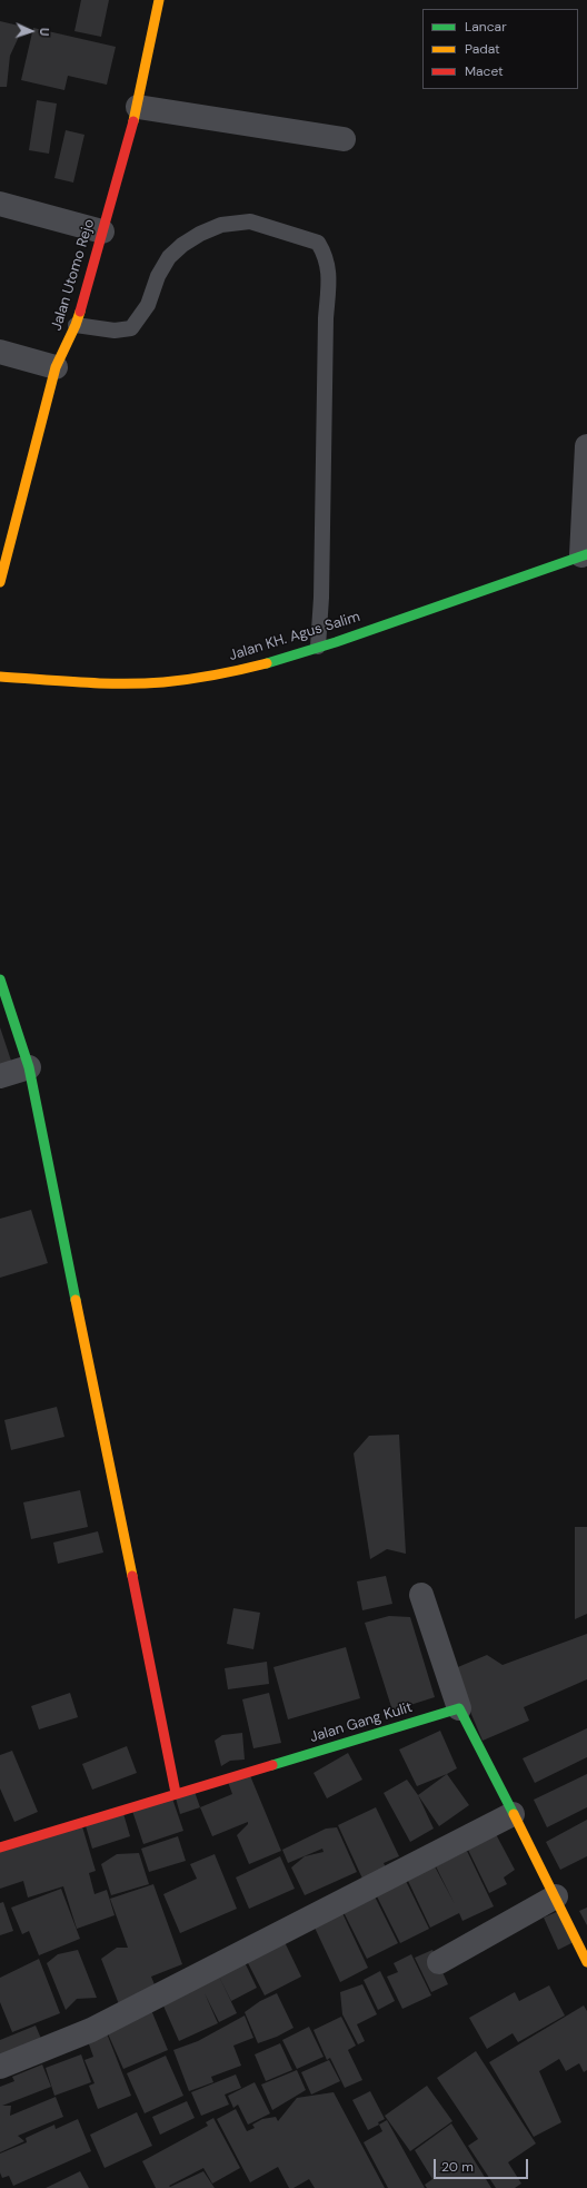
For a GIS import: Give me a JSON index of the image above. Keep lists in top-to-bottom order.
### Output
{
  "streets": {
    "street": ["Jalan Utomo Rejo", "Jalan KH. Agus Salim", "Jalan Gang Kulit"]
  },
  "legend": ["Lancar", "Padat", "Macet"],
  "scale_bar": "20 m",
  "north": "right"
}
